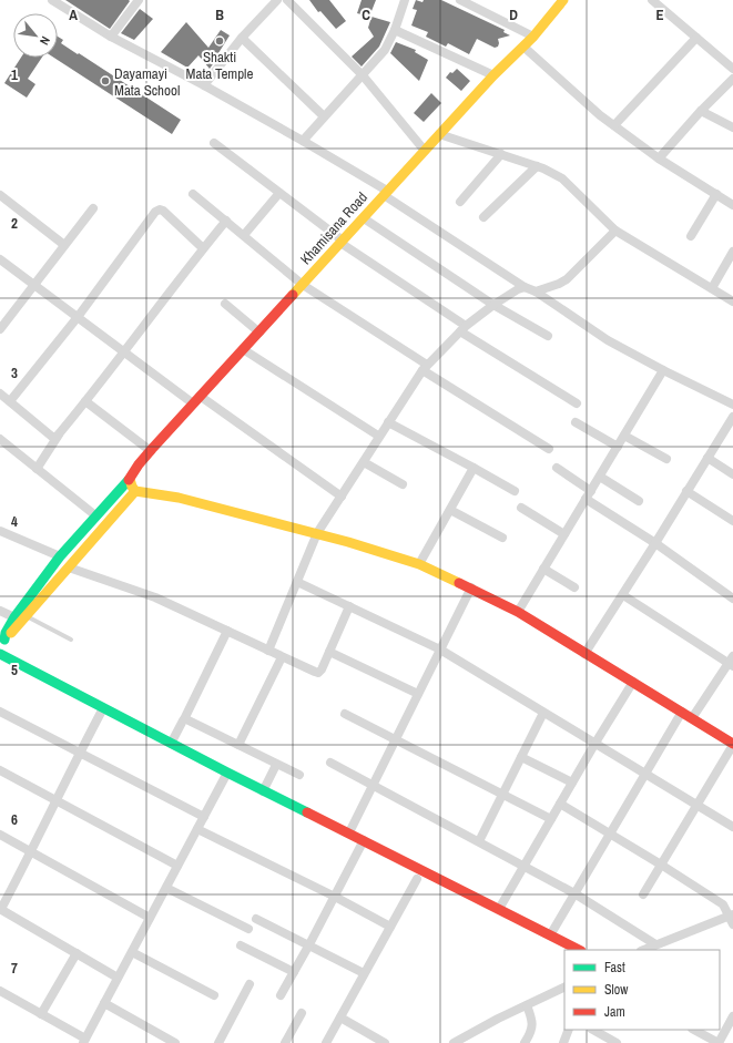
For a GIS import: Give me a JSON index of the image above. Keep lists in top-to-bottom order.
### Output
{
  "streets": {
    "street": ["Khamisana Road"]
  },
  "places": ["Shakti Mata Temple", "Dayamayi Mata School"],
  "legend": ["Fast", "Slow", "Jam"],
  "north": "bottom right",
  "grid": {
    "columns": [
      "A",
      "B",
      "C",
      "D",
      "E"
    ],
    "rows": [
      "1",
      "2",
      "3",
      "4",
      "5",
      "6",
      "7"
    ]
  }
}
